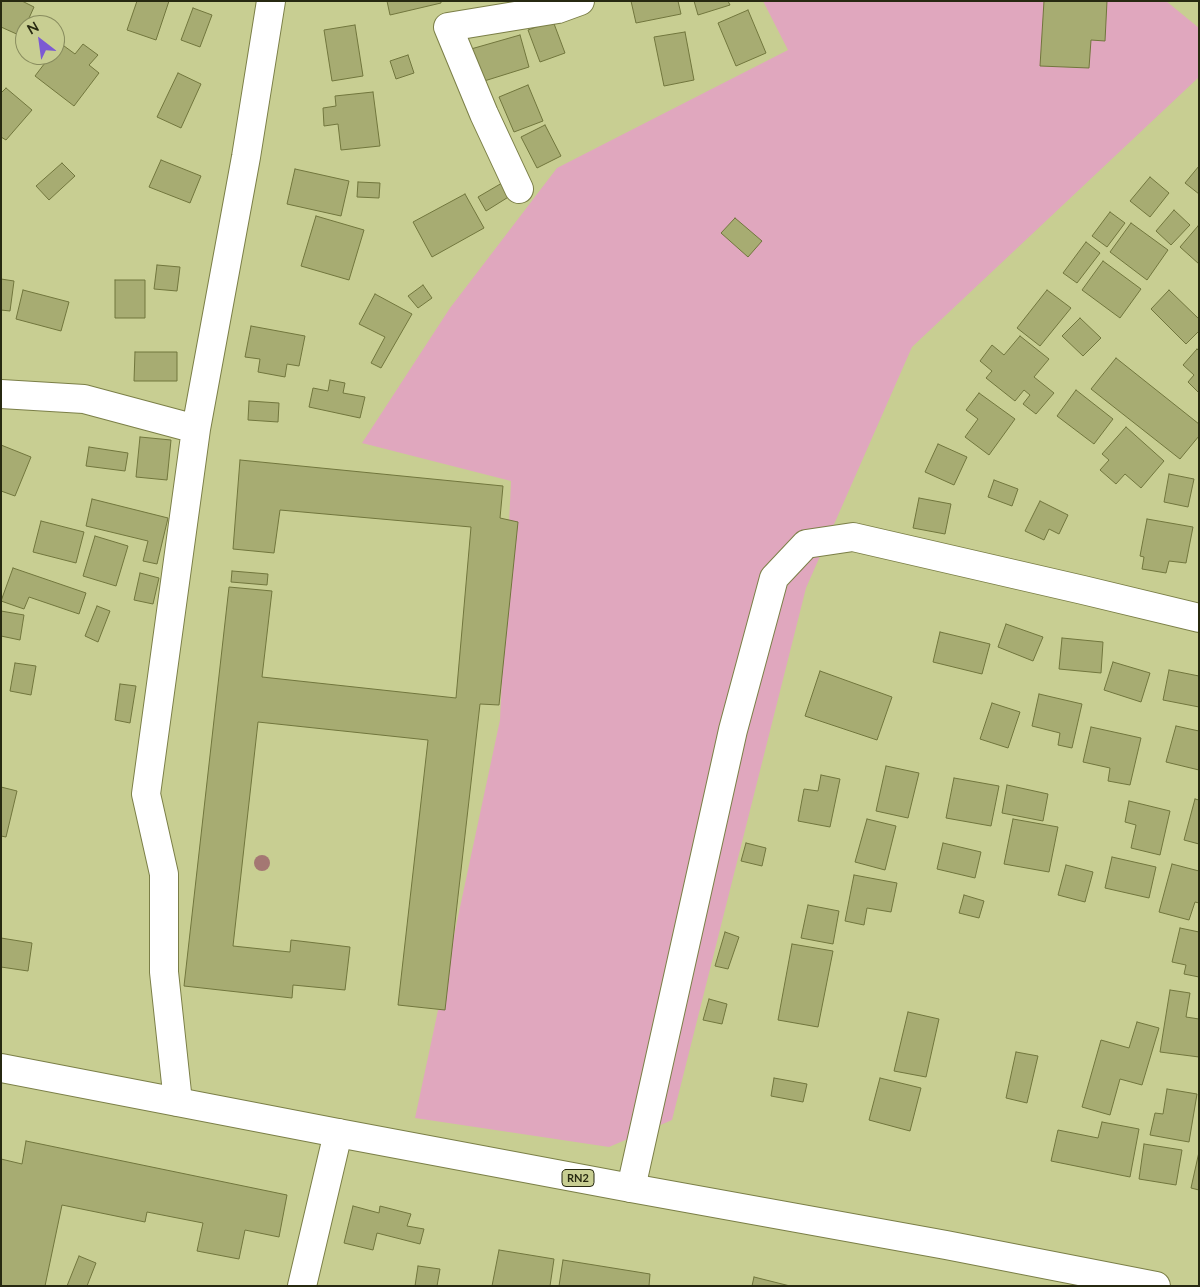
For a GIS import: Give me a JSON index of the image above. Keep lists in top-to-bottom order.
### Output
{
  "streets": {
    "main road": ["RN2"]
  },
  "north": "top left"
}
